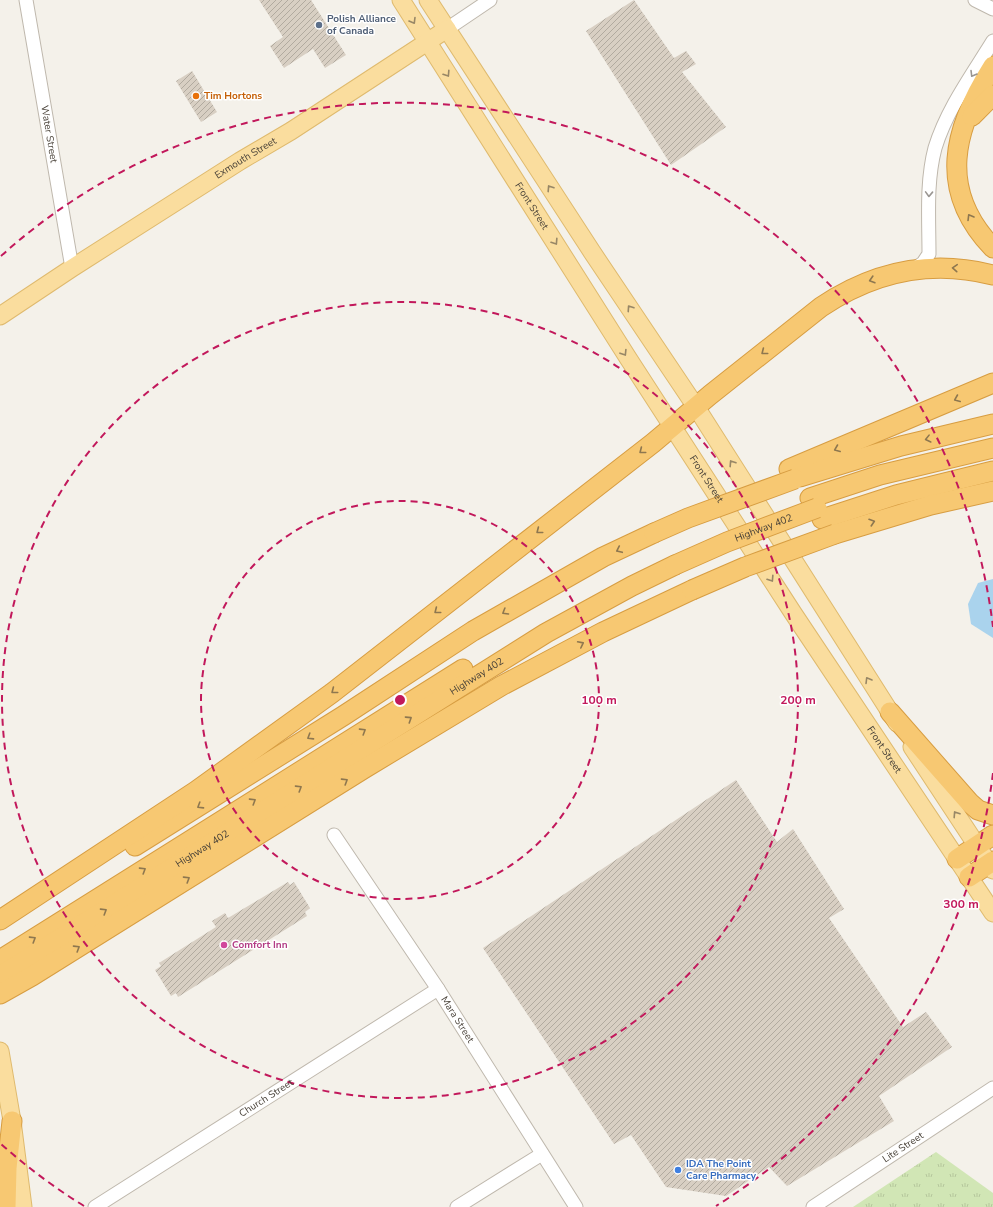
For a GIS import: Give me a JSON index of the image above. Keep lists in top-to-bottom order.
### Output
{
  "streets": {
    "highway": ["Highway 402"],
    "main road": ["Exmouth Street", "Front Street"],
    "street": [
      "Water Street",
      "Mara Street",
      "Church Street",
      "Lite Street"
    ]
  },
  "crossings": [
    ["Water Street", "Exmouth Street"],
    ["Exmouth Street", "Front Street"],
    ["Mara Street", "Church Street"]
  ],
  "places": [
    "Polish Alliance of Canada",
    "Tim Hortons",
    "Comfort Inn",
    "IDA The Point Care Pharmacy"
  ],
  "rings": ["100 m", "200 m", "300 m"]
}
